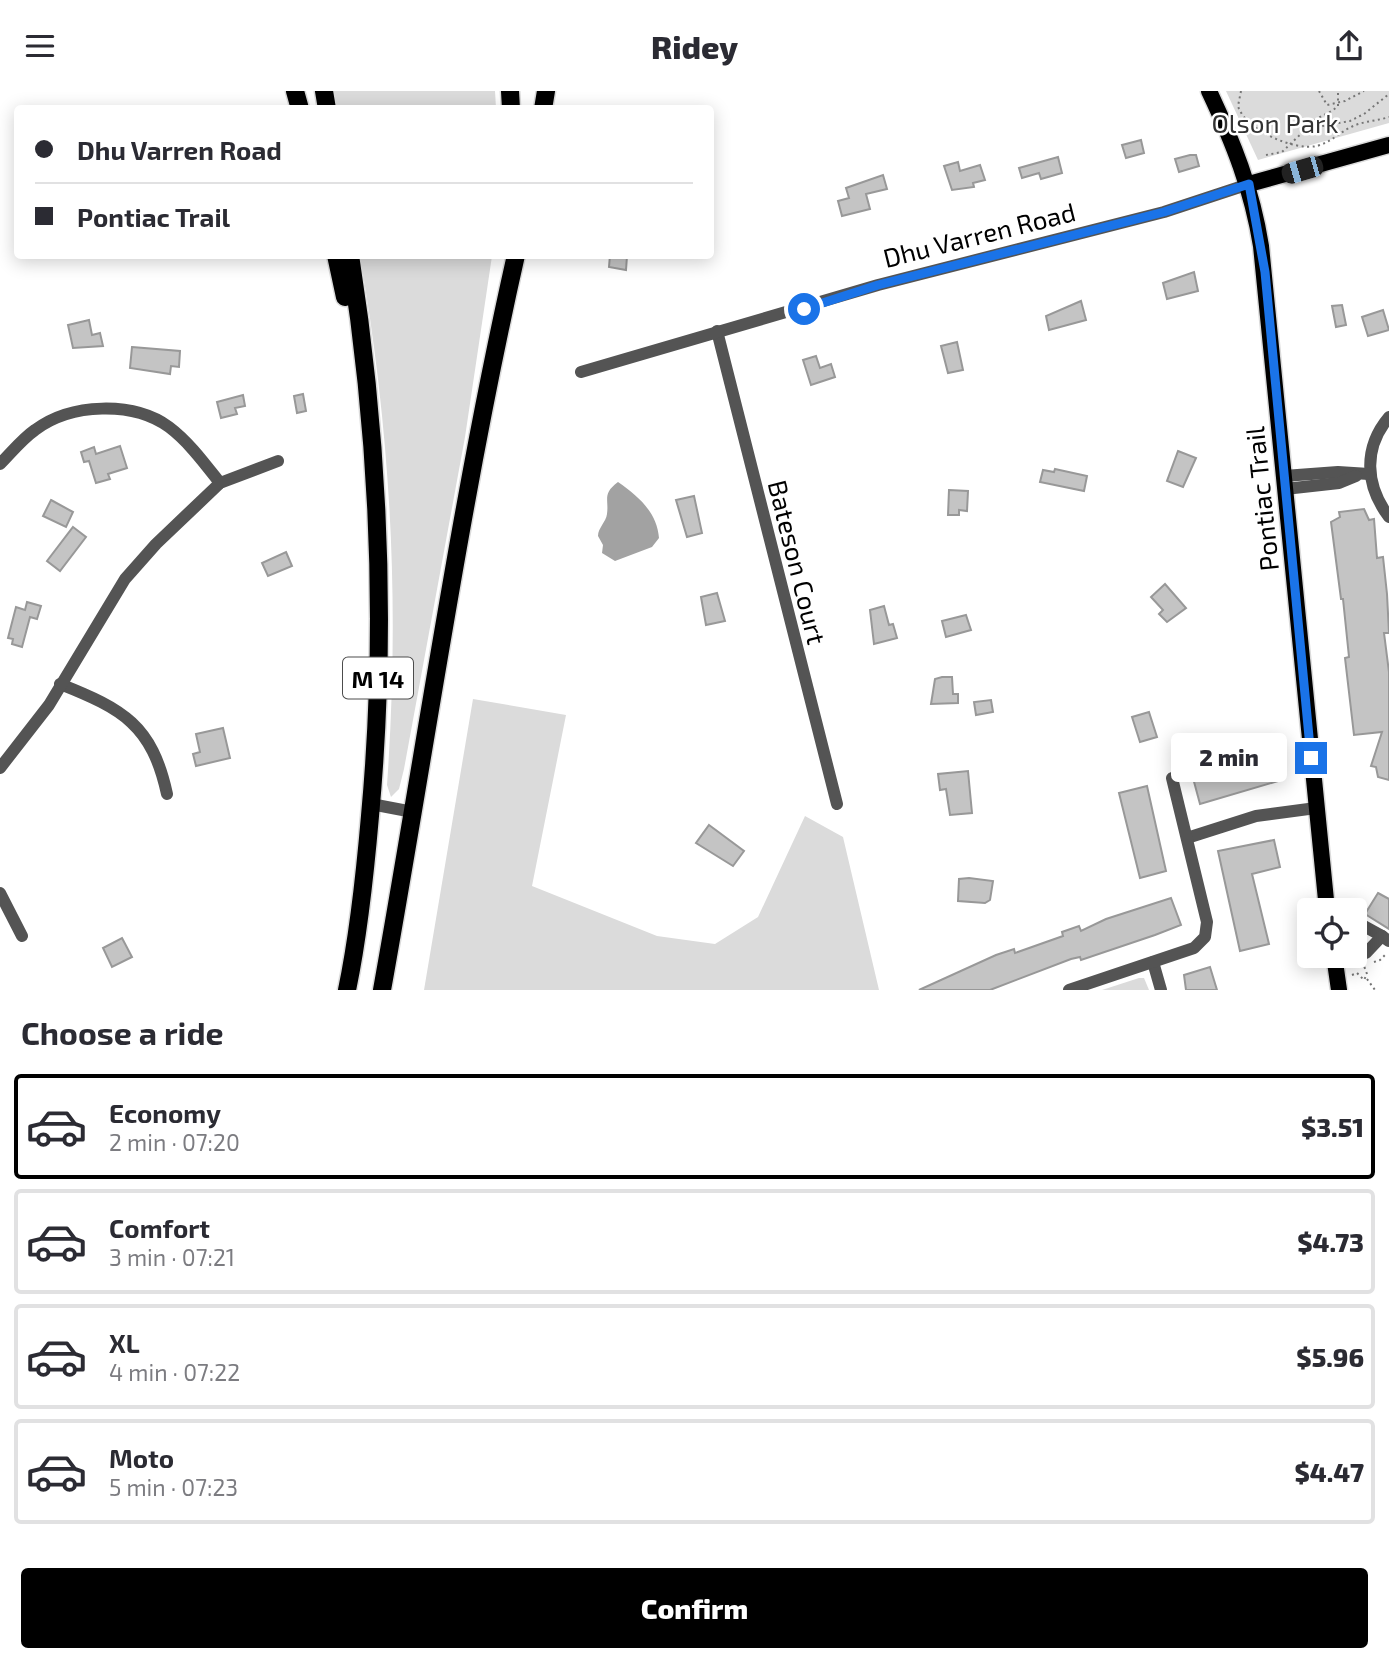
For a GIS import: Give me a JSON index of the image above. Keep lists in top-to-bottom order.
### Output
{
  "streets": {
    "highway": ["M 14"],
    "main road": ["Dhu Varren Road", "Pontiac Trail"],
    "street": ["Bateson Court"]
  },
  "crossings": [
    ["Dhu Varren Road", "Pontiac Trail"],
    ["Dhu Varren Road", "Bateson Court"]
  ],
  "parks": ["Olson Park"],
  "page": {
    "header": "Ridey",
    "banner": ["Dhu Varren Road", "Pontiac Trail"],
    "bubble": "2 min",
    "heading": "Choose a ride",
    "list": [
      {
        "name": "Economy",
        "note": "2 min · 07:20",
        "value": "$3.51"
      },
      {
        "name": "Comfort",
        "note": "3 min · 07:21",
        "value": "$4.73"
      },
      {
        "name": "XL",
        "note": "4 min · 07:22",
        "value": "$5.96"
      },
      {
        "name": "Moto",
        "note": "5 min · 07:23",
        "value": "$4.47"
      }
    ],
    "buttons": "Confirm"
  }
}
